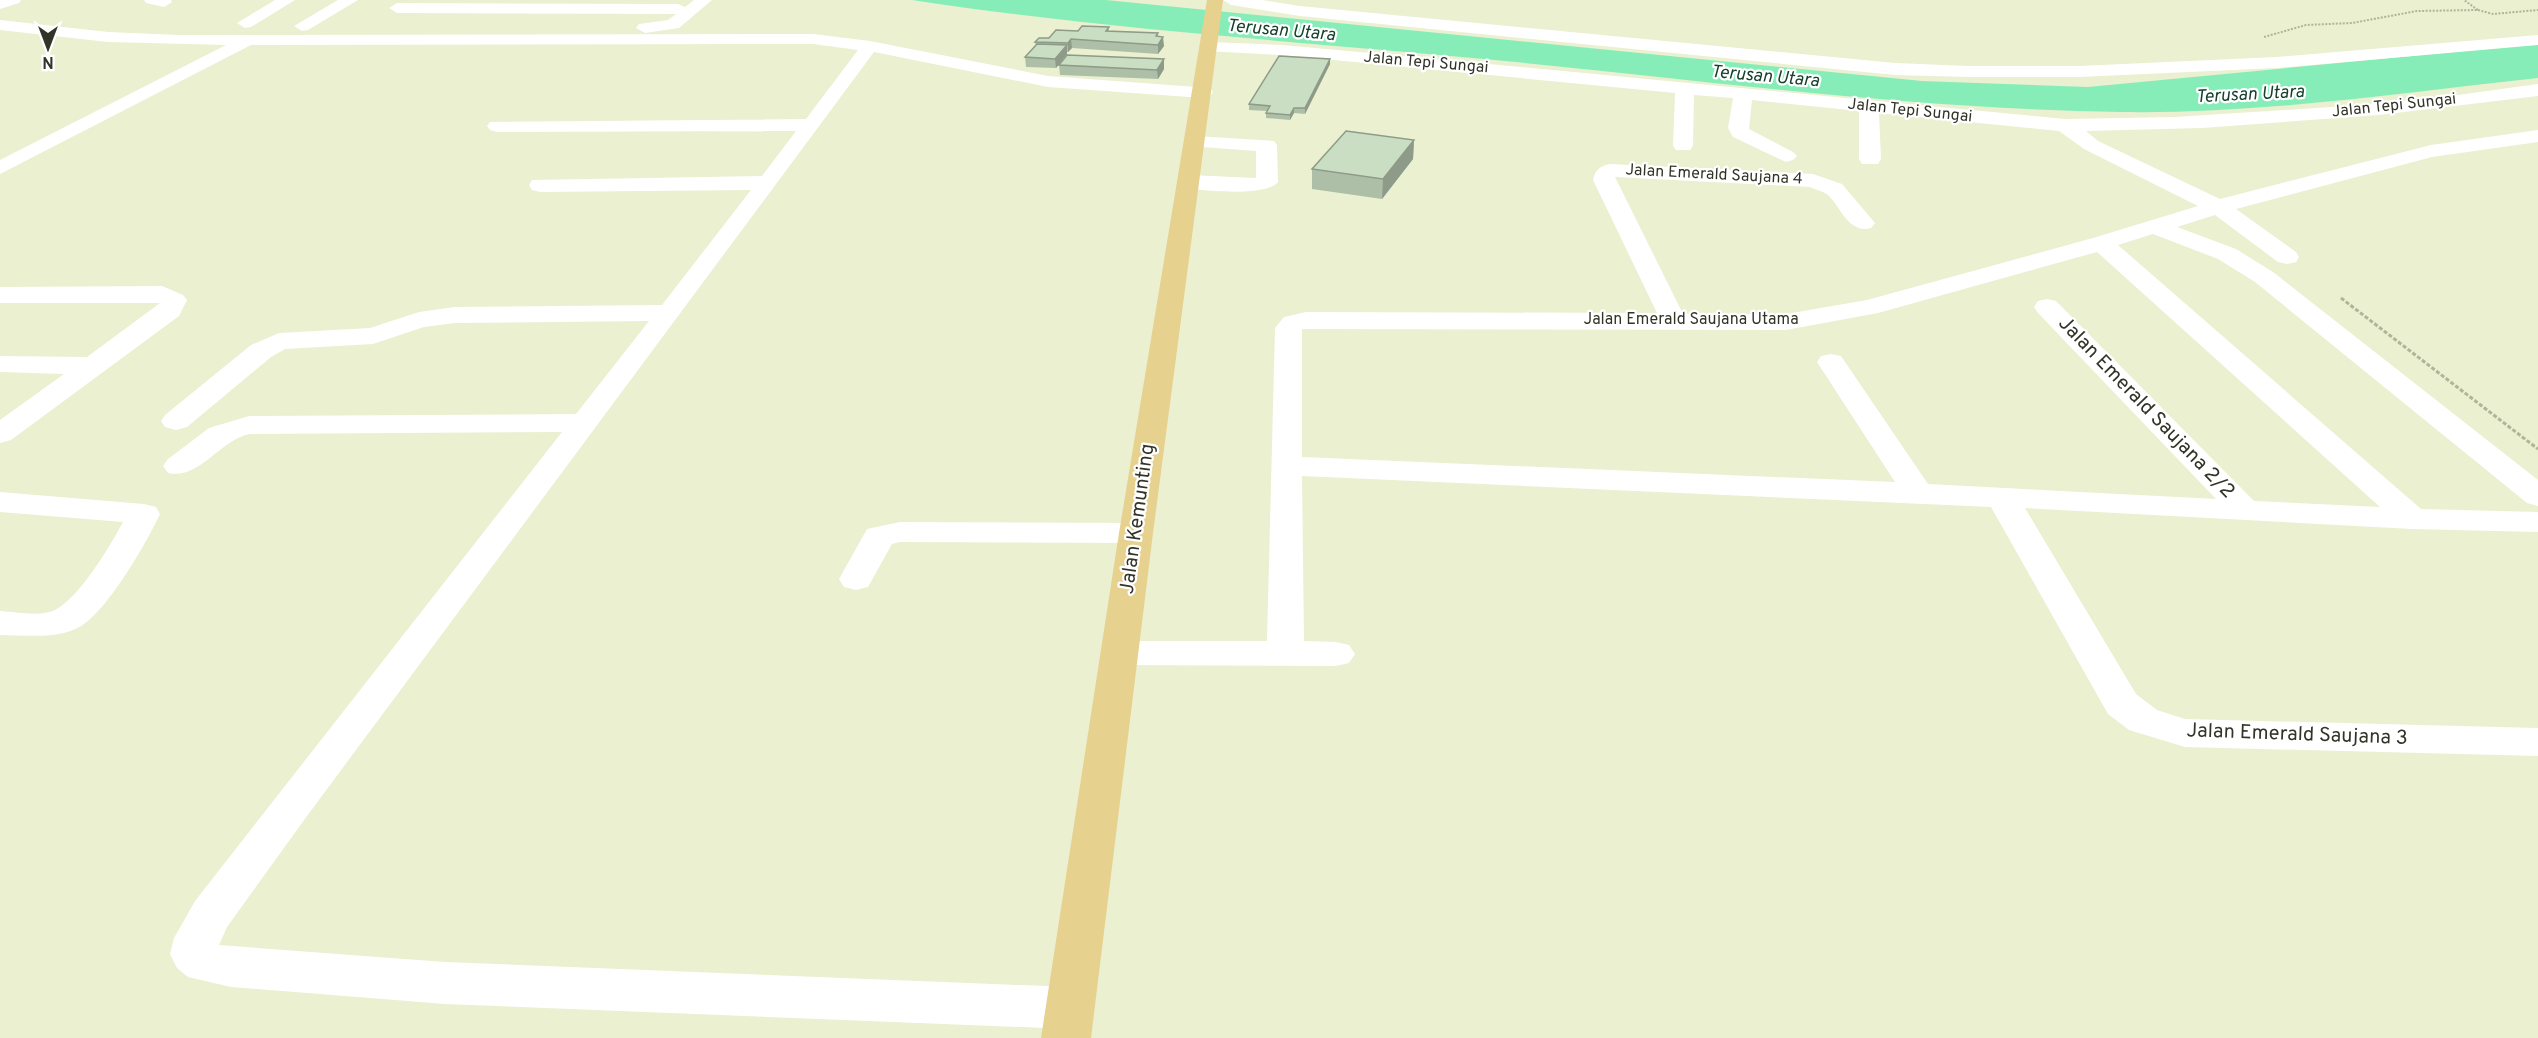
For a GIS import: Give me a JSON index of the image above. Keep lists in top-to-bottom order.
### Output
{
  "streets": {
    "main road": ["Jalan Kemunting"],
    "street": [
      "Jalan Tepi Sungai",
      "Jalan Emerald Saujana 4",
      "Jalan Emerald Saujana Utama",
      "Jalan Emerald Saujana 2/2",
      "Jalan Emerald Saujana 3"
    ]
  },
  "crossings": [
    ["Jalan Tepi Sungai", "Jalan Kemunting"],
    ["Jalan Emerald Saujana 4", "Jalan Emerald Saujana Utama"]
  ],
  "water": ["Terusan Utara"],
  "north": "bottom"
}
